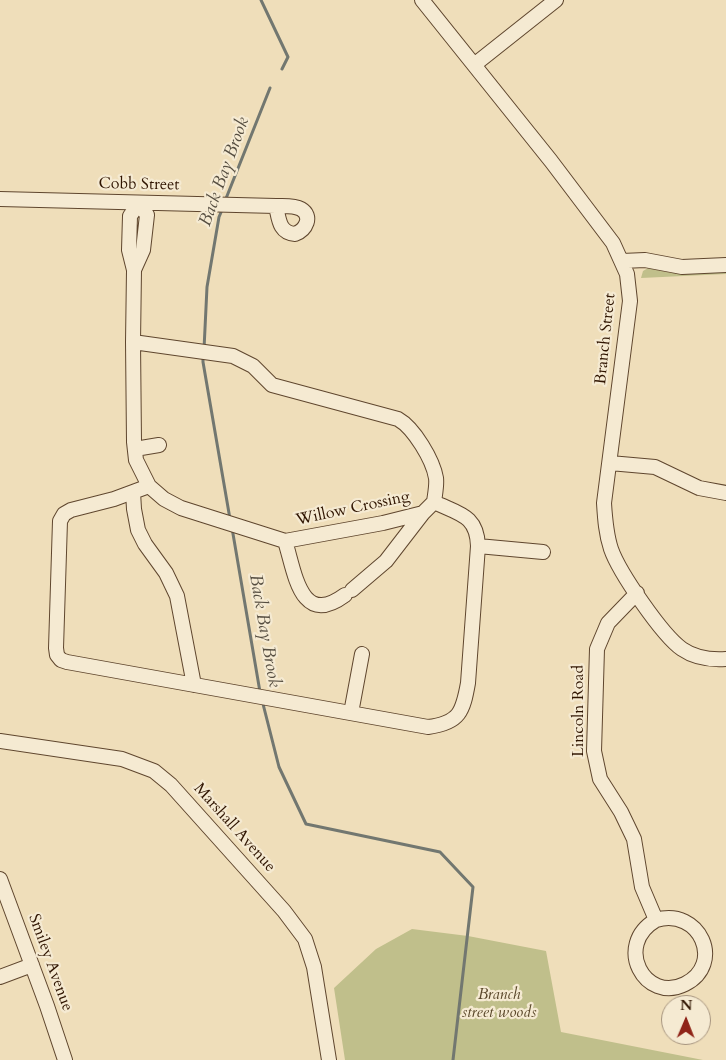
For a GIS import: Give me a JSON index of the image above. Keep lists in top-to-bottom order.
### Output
{
  "streets": {
    "street": [
      "Cobb Street",
      "Branch Street",
      "Willow Crossing",
      "Lincoln Road",
      "Marshall Avenue",
      "Smiley Avenue"
    ]
  },
  "crossings": [
    ["Cobb Street", "Willow Crossing"],
    ["Branch Street", "Lincoln Road"]
  ],
  "water": ["Back Bay Brook"],
  "parks": ["Branch street woods"],
  "north": "top"
}
